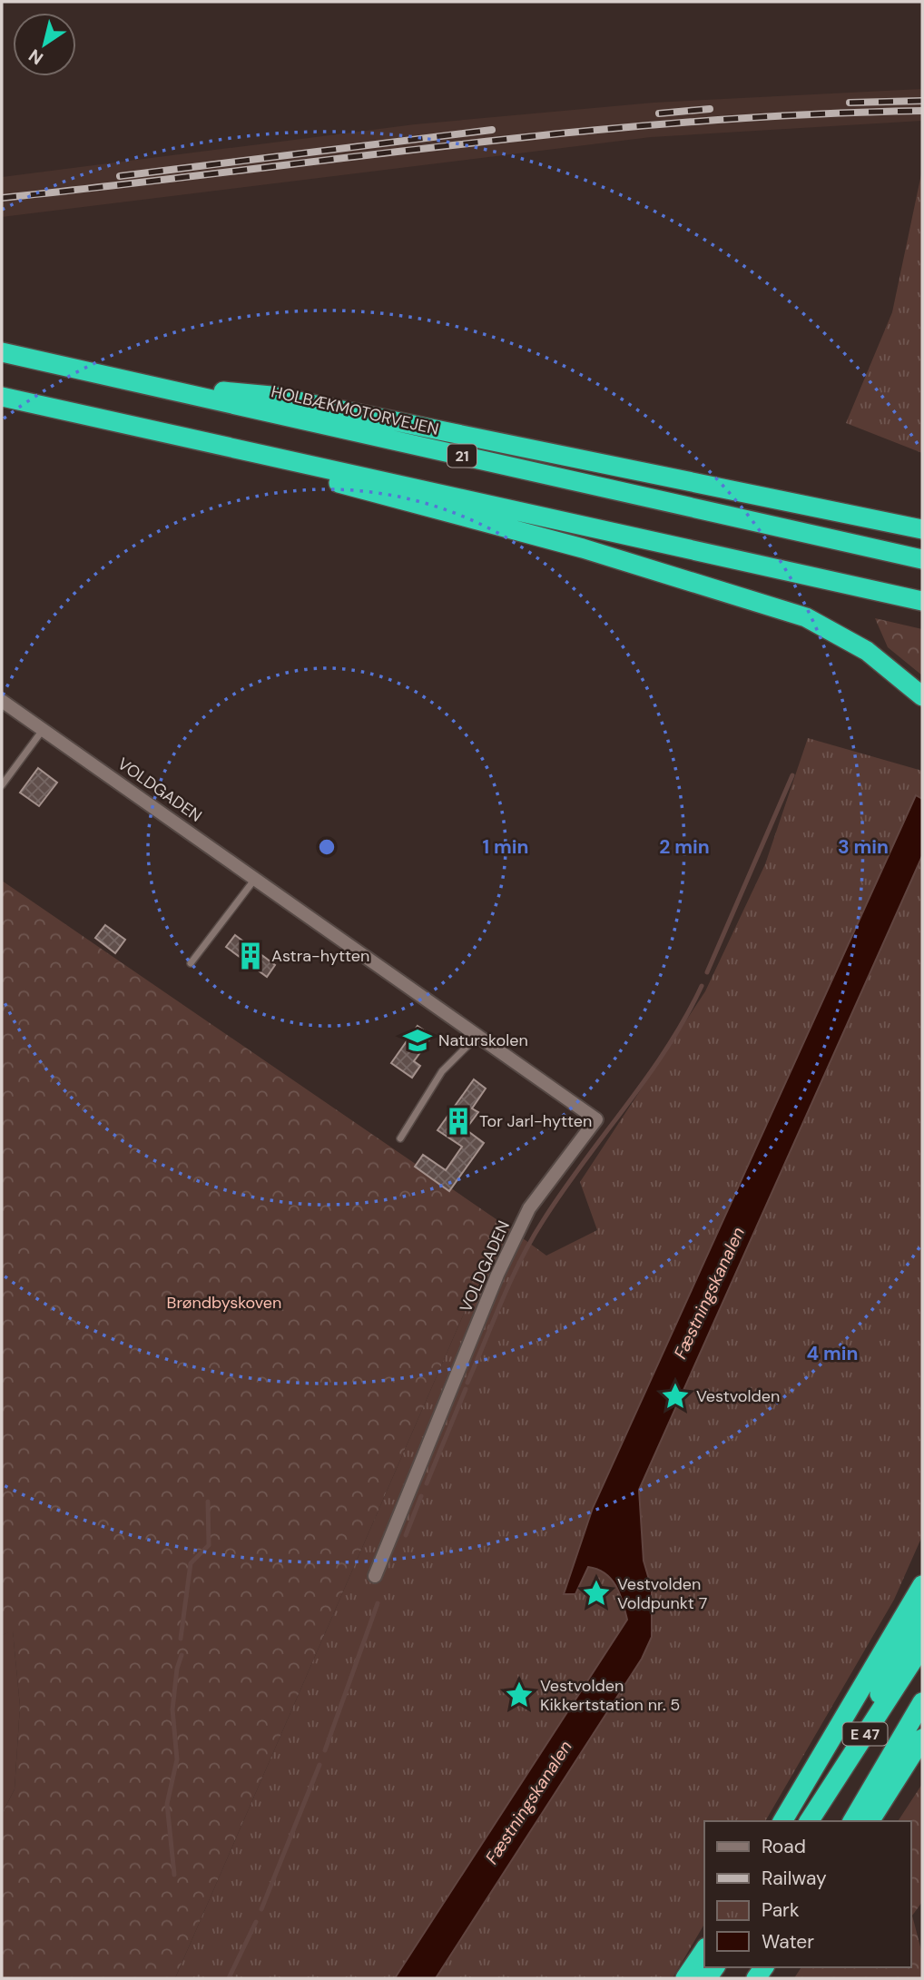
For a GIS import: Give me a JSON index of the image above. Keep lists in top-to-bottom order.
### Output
{
  "streets": {
    "highway": ["HOLBÆKMOTORVEJEN", "21", "E 47"],
    "street": ["VOLDGADEN"]
  },
  "water": ["Fæstningskanalen"],
  "parks": ["Brøndbyskoven"],
  "places": {
    "building": ["Astra-hytten", "Tor Jarl-hytten"],
    "school or university": ["Naturskolen"],
    "place": ["Vestvolden", "Vestvolden Voldpunkt 7", "Vestvolden Kikkertstation nr. 5"]
  },
  "legend": [
    "Road",
    "Railway",
    "Park",
    "Water"
  ],
  "north": "bottom left",
  "rings": [
    "1 min",
    "2 min",
    "3 min",
    "4 min"
  ]
}
